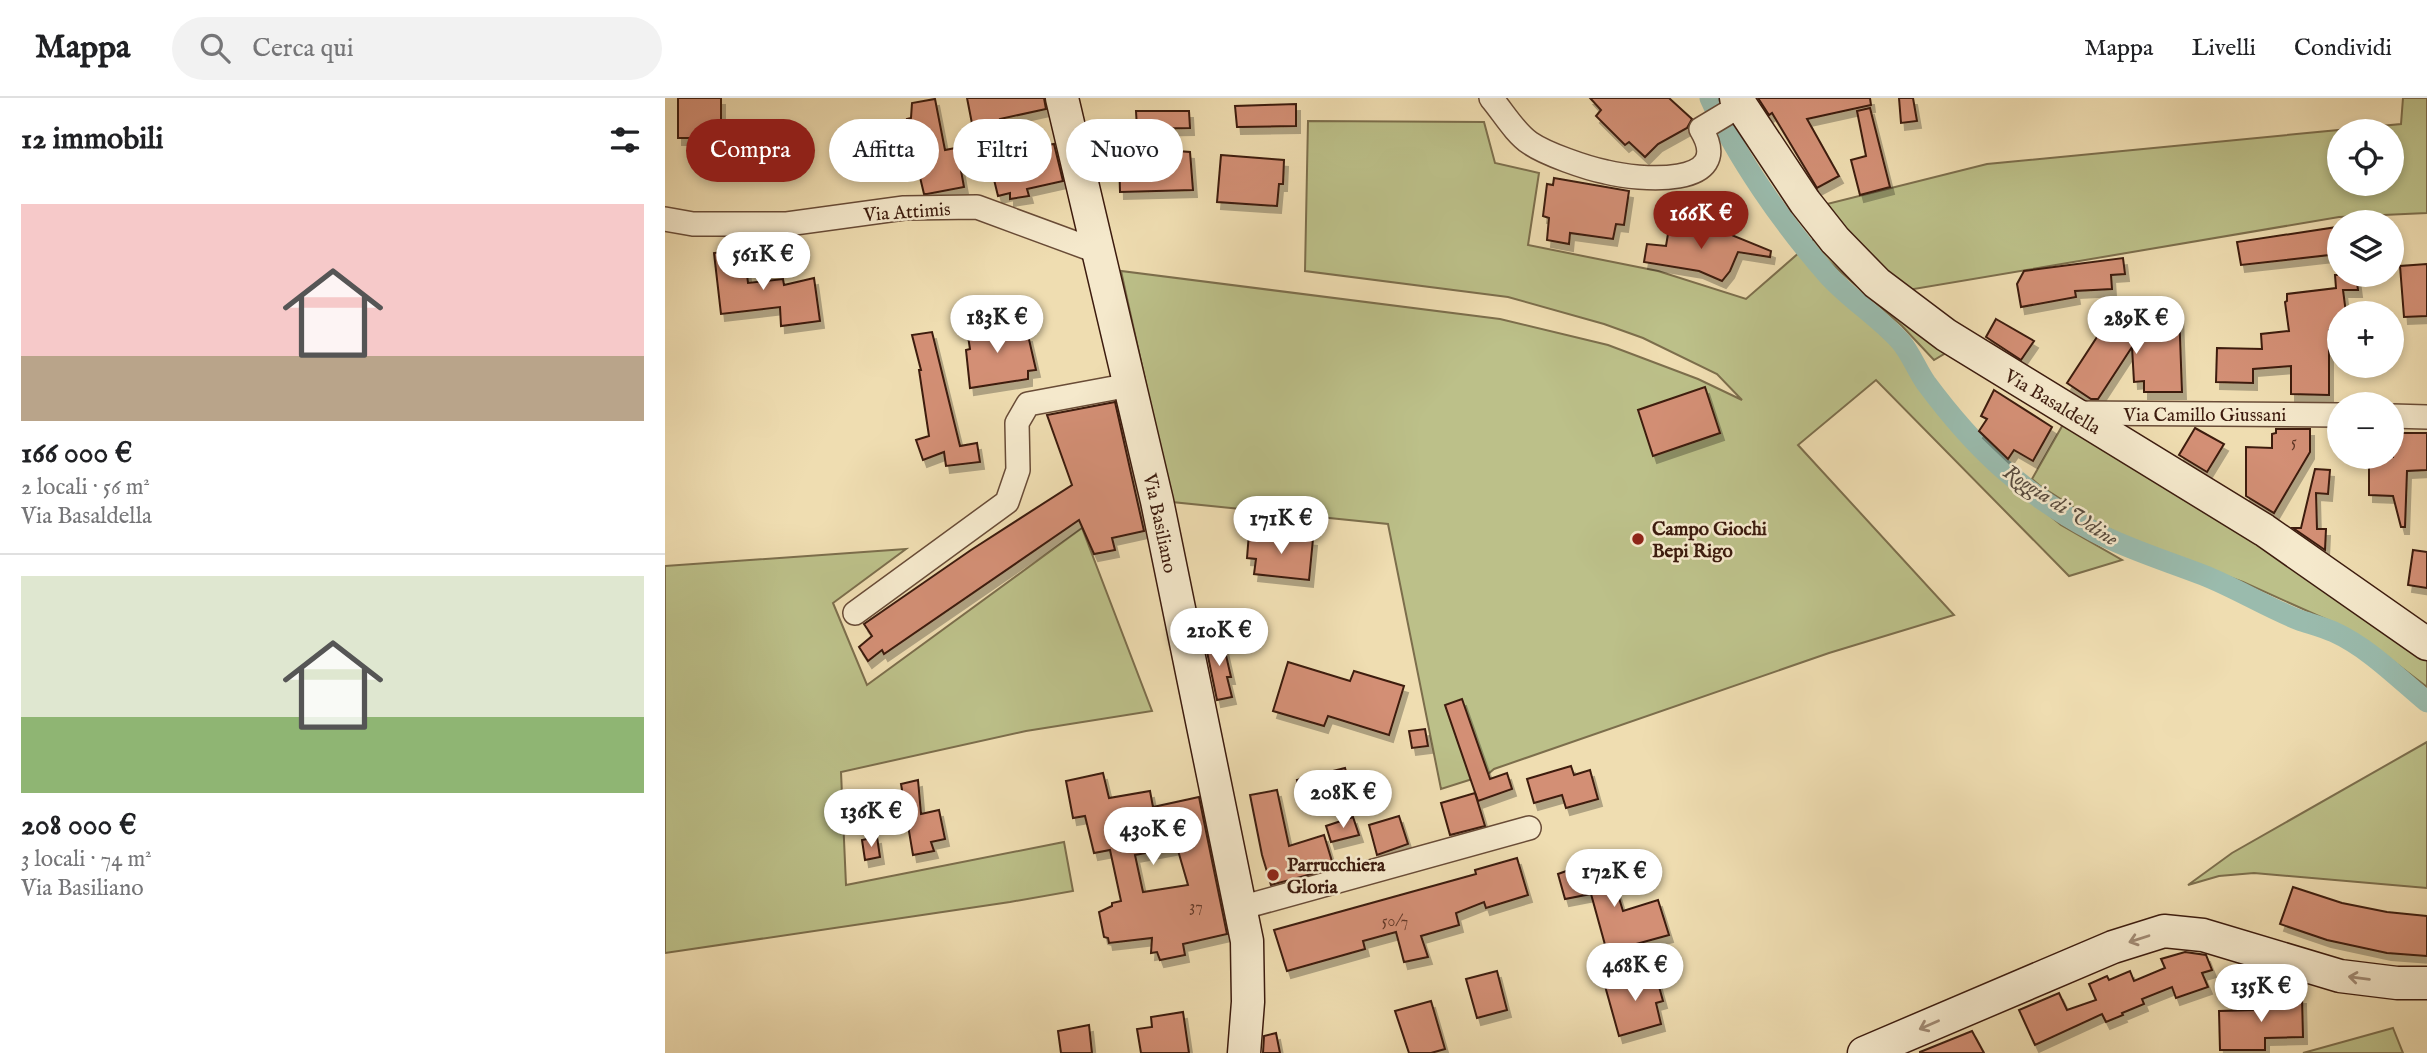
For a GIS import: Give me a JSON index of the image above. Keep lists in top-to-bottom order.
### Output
{
  "streets": {
    "street": [
      "Via Attimis",
      "Via Basaldella",
      "Via Camillo Giussani",
      "Via Basiliano"
    ]
  },
  "crossings": [
    ["Via Attimis", "Via Basiliano"],
    ["Via Basaldella", "Via Camillo Giussani"]
  ],
  "water": ["Roggia di Udine"],
  "places": ["Campo Giochi Bepi Rigo", "Parrucchiera Gloria"],
  "house_numbers": ["5", "37", "50/7"],
  "page": {
    "header": "Mappa",
    "search": "Cerca qui",
    "nav": ["Mappa", "Livelli", "Condividi"],
    "heading": "12 immobili",
    "map_buttons": ["+", "−"],
    "chip": [
      "Compra",
      "Affitta",
      "Filtri",
      "Nuovo"
    ],
    "list": [
      {
        "name": "166 000 €",
        "note": "2 locali · 56 m² · Via Basaldella"
      },
      {
        "name": "208 000 €",
        "note": "3 locali · 74 m² · Via Basiliano"
      }
    ],
    "price": [
      "166K €",
      "561K €",
      "183K €",
      "289K €",
      "171K €",
      "210K €",
      "208K €",
      "136K €",
      "430K €",
      "172K €",
      "468K €",
      "135K €"
    ]
  }
}
